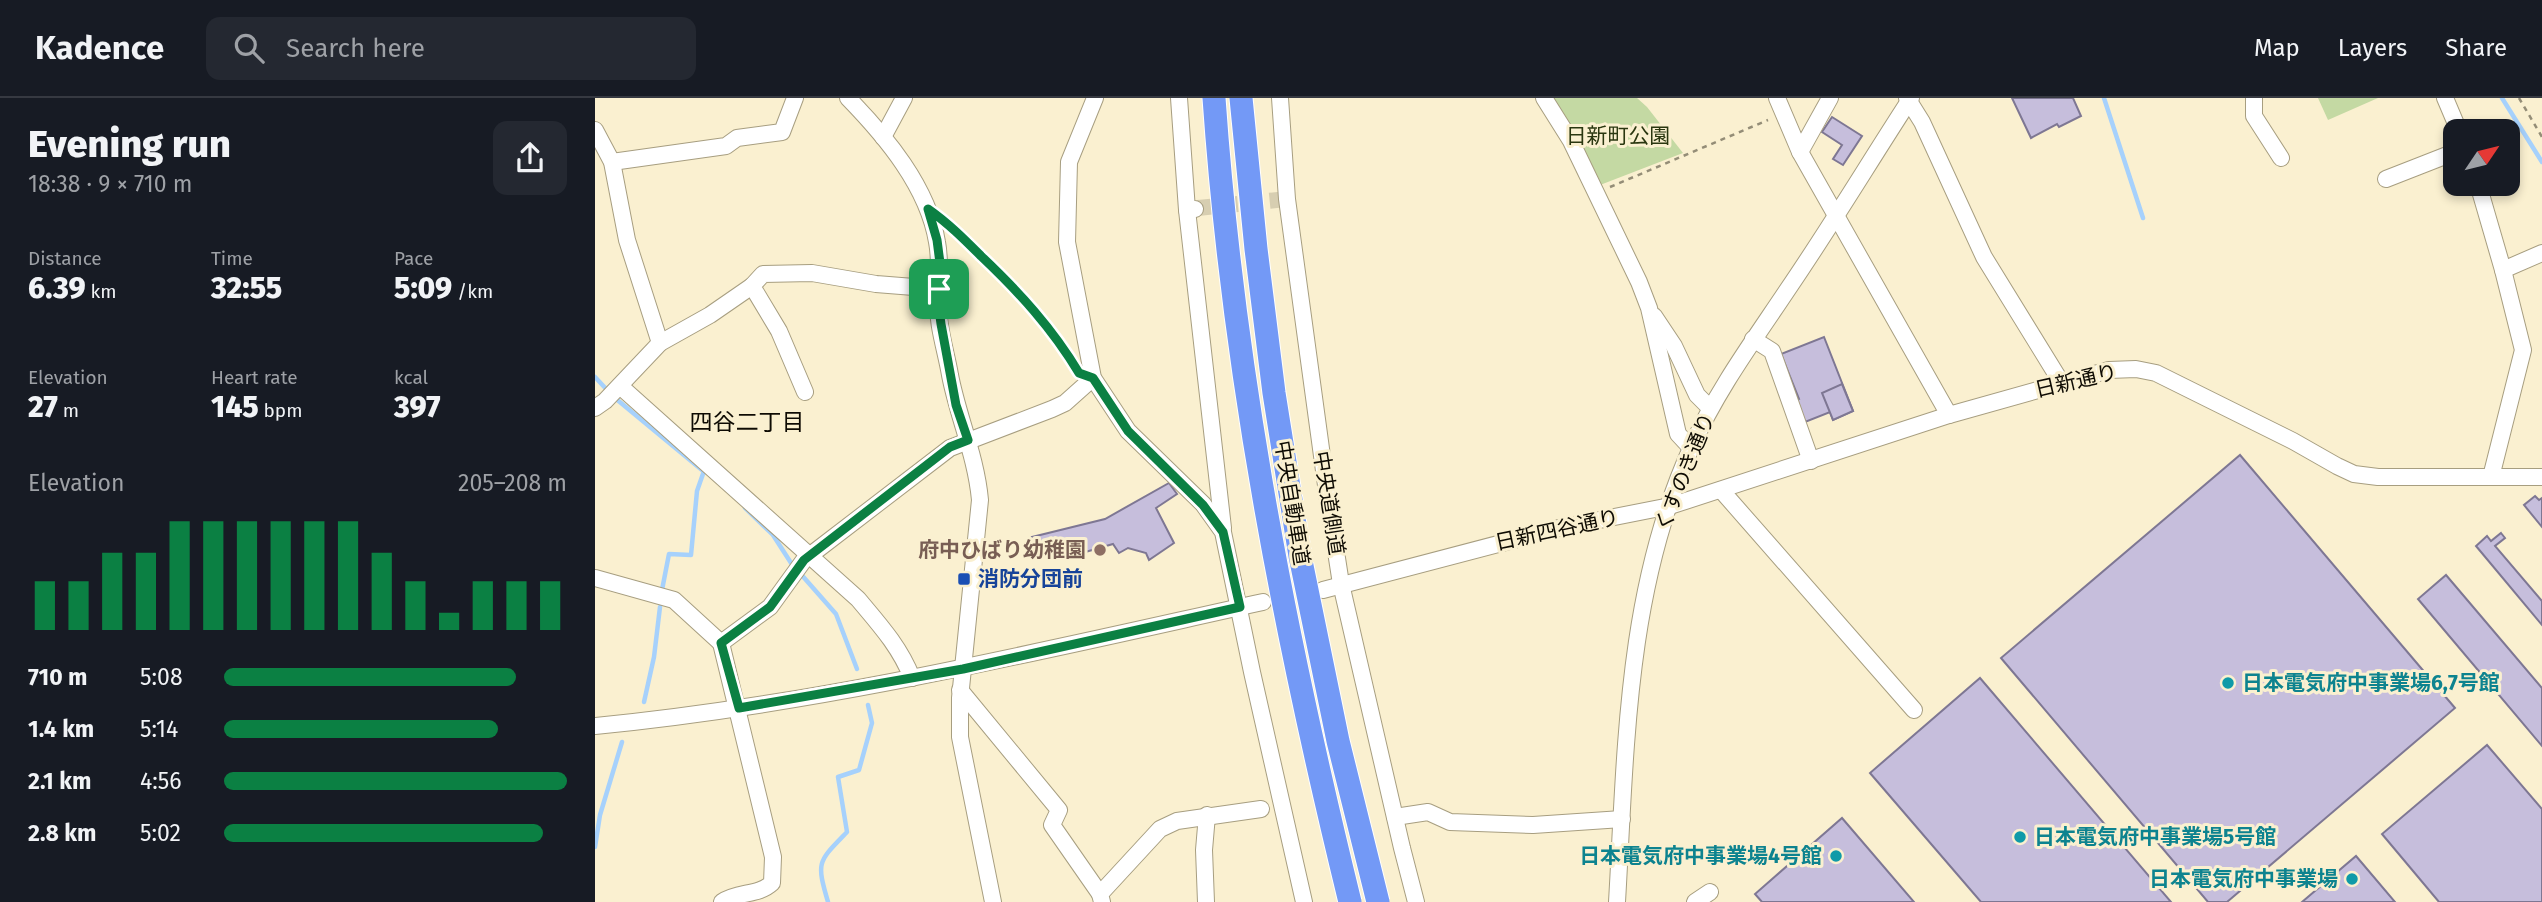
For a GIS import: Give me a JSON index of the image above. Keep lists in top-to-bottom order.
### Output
{
  "streets": {
    "highway": ["中央自動車道"],
    "street": [
      "日新通り",
      "くすのき通り",
      "中央道側道",
      "日新四谷通り"
    ]
  },
  "crossings": [
    ["日新通り", "日新四谷通り"],
    ["くすのき通り", "日新四谷通り"],
    ["中央道側道", "日新四谷通り"]
  ],
  "districts": ["四谷二丁目"],
  "parks": ["日新町公園"],
  "places": {
    "other": [
      "府中ひばり幼稚園",
      "日本電気府中事業場6,7号館",
      "日本電気府中事業場5号館",
      "日本電気府中事業場4号館",
      "日本電気府中事業場"
    ],
    "transit": ["消防分団前"]
  },
  "north": "top right",
  "page": {
    "header": "Kadence",
    "search": "Search here",
    "nav": ["Map", "Layers", "Share"],
    "heading": ["Evening run", "18:38 · 9 × 710 m"],
    "stats": [
      ["Distance", "6.39 km"],
      ["Time", "32:55"],
      ["Pace", "5:09 /km"],
      ["Elevation", "27 m"],
      ["Heart rate", "145 bpm"],
      ["kcal", "397"]
    ],
    "chart": ["Elevation", "205–208 m"],
    "list": [
      {
        "name": "710 m",
        "note": "5:08"
      },
      {
        "name": "1.4 km",
        "note": "5:14"
      },
      {
        "name": "2.1 km",
        "note": "4:56"
      },
      {
        "name": "2.8 km",
        "note": "5:02"
      }
    ]
  }
}
